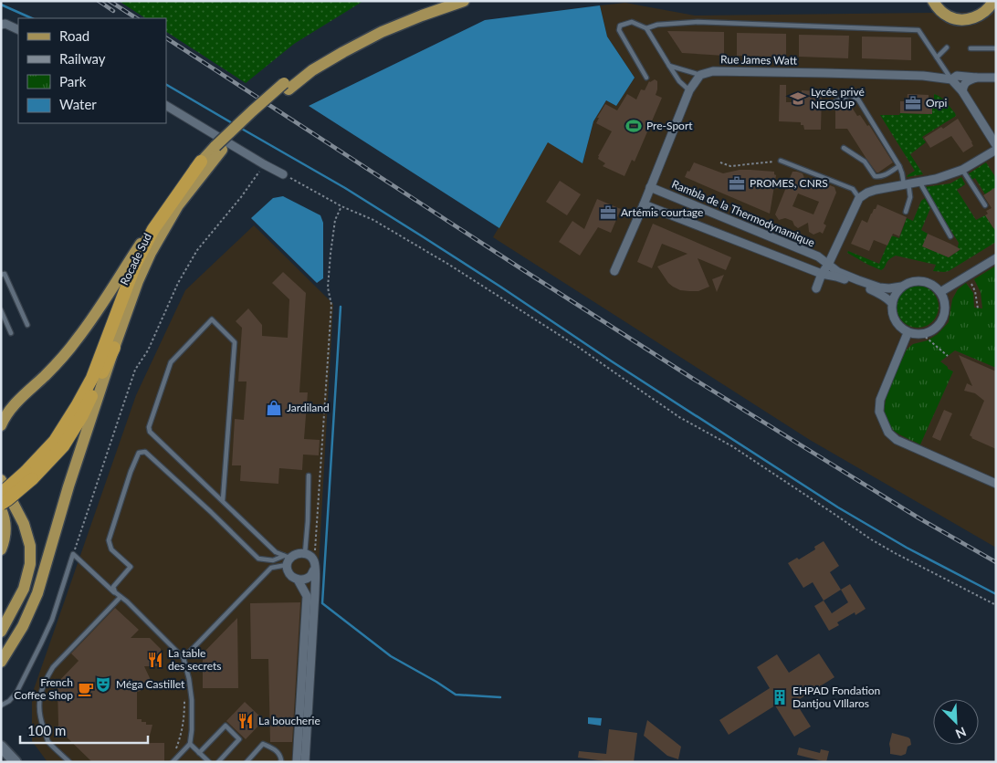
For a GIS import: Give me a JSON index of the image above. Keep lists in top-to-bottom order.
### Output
{
  "streets": {
    "main road": ["Rocade Sud"],
    "street": ["Rue James Watt", "Rambla de la Thermodynamique"]
  },
  "places": {
    "school or university": ["Lycée privé NEOSUP"],
    "office": ["Orpi", "PROMES, CNRS", "Artémis courtage"],
    "sports": ["Pre-Sport"],
    "shop": ["Jardiland"],
    "restaurant": ["La table des secrets", "La boucherie"],
    "theatre": ["Méga Castillet"],
    "cafe": ["French Coffee Shop"],
    "building": ["EHPAD Fondation Dantjou VIllaros"]
  },
  "legend": [
    "Road",
    "Railway",
    "Park",
    "Water"
  ],
  "scale_bar": "100 m",
  "north": "bottom right"
}
